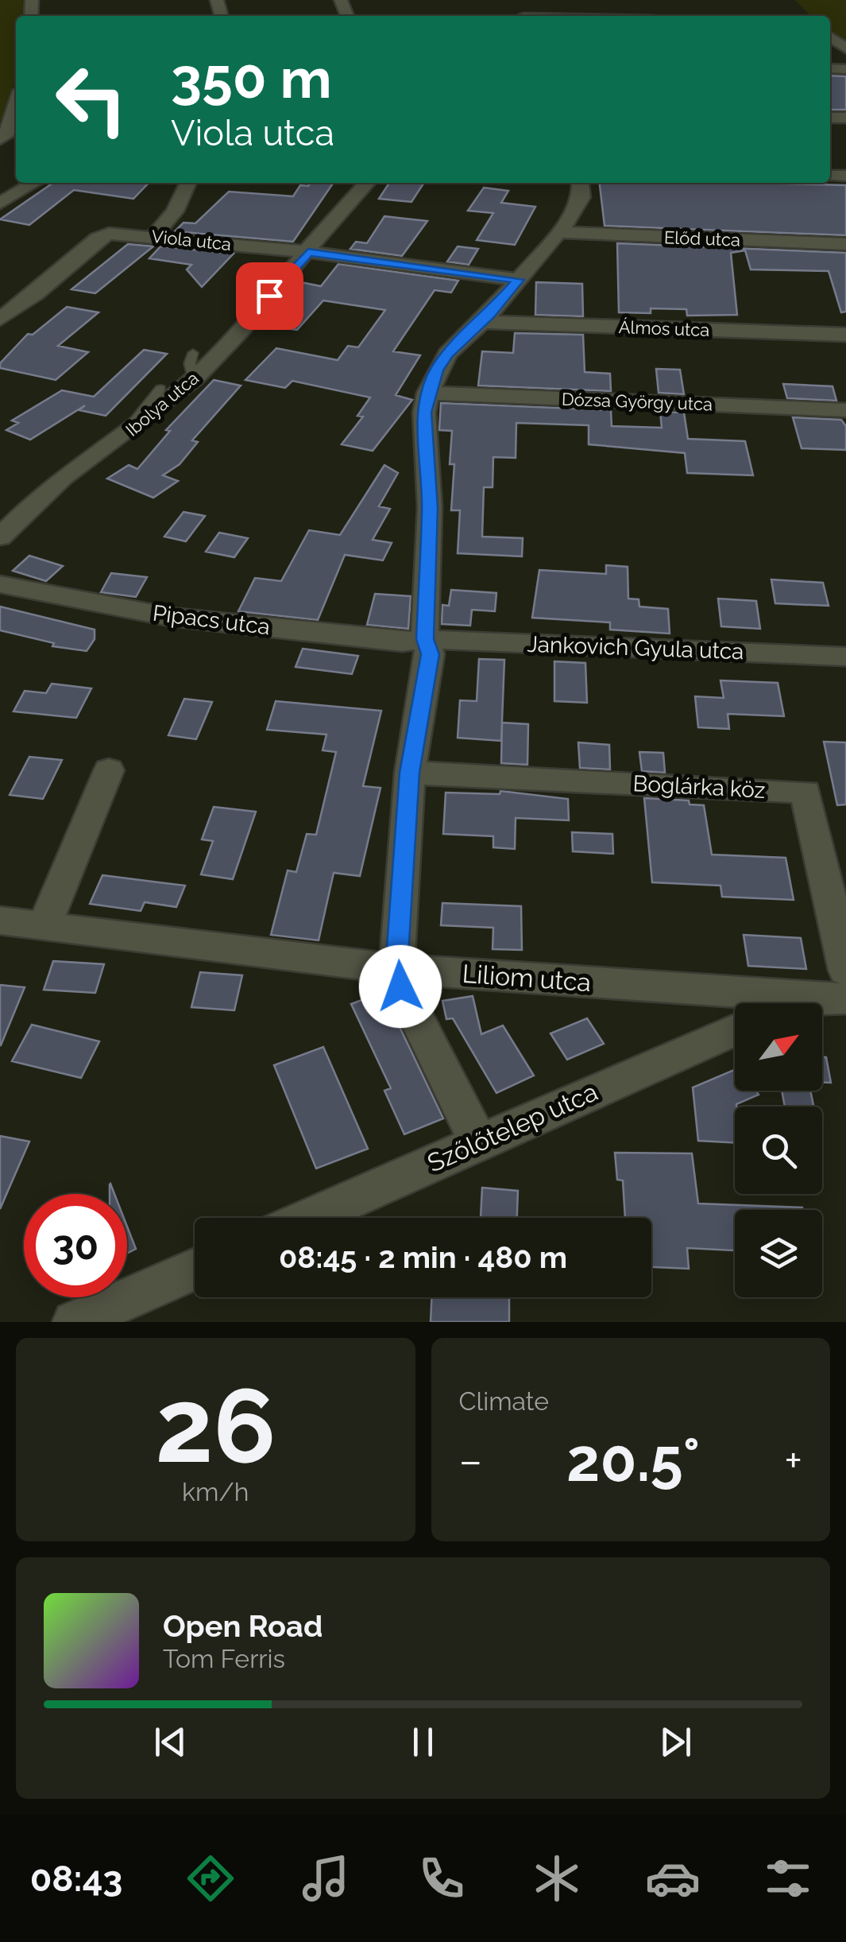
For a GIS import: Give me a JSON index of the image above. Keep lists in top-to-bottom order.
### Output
{
  "streets": {
    "street": [
      "Előd utca",
      "Viola utca",
      "Álmos utca",
      "Dózsa György utca",
      "Ibolya utca",
      "Pipacs utca",
      "Jankovich Gyula utca",
      "Boglárka köz",
      "Liliom utca",
      "Szőlőtelep utca"
    ]
  },
  "crossings": [
    ["Viola utca", "Ibolya utca"],
    ["Pipacs utca", "Jankovich Gyula utca"]
  ],
  "north": "top right",
  "page": {
    "turn": ["350 m", "Viola utca"],
    "limit": "30",
    "trip": "08:45 · 2 min · 480 m",
    "tile": [
      ["26", "km/h"],
      "Climate"
    ],
    "heat": ["−", "20.5°", "+"],
    "song": ["Open Road", "Tom Ferris"],
    "tabs": "08:43"
  }
}
